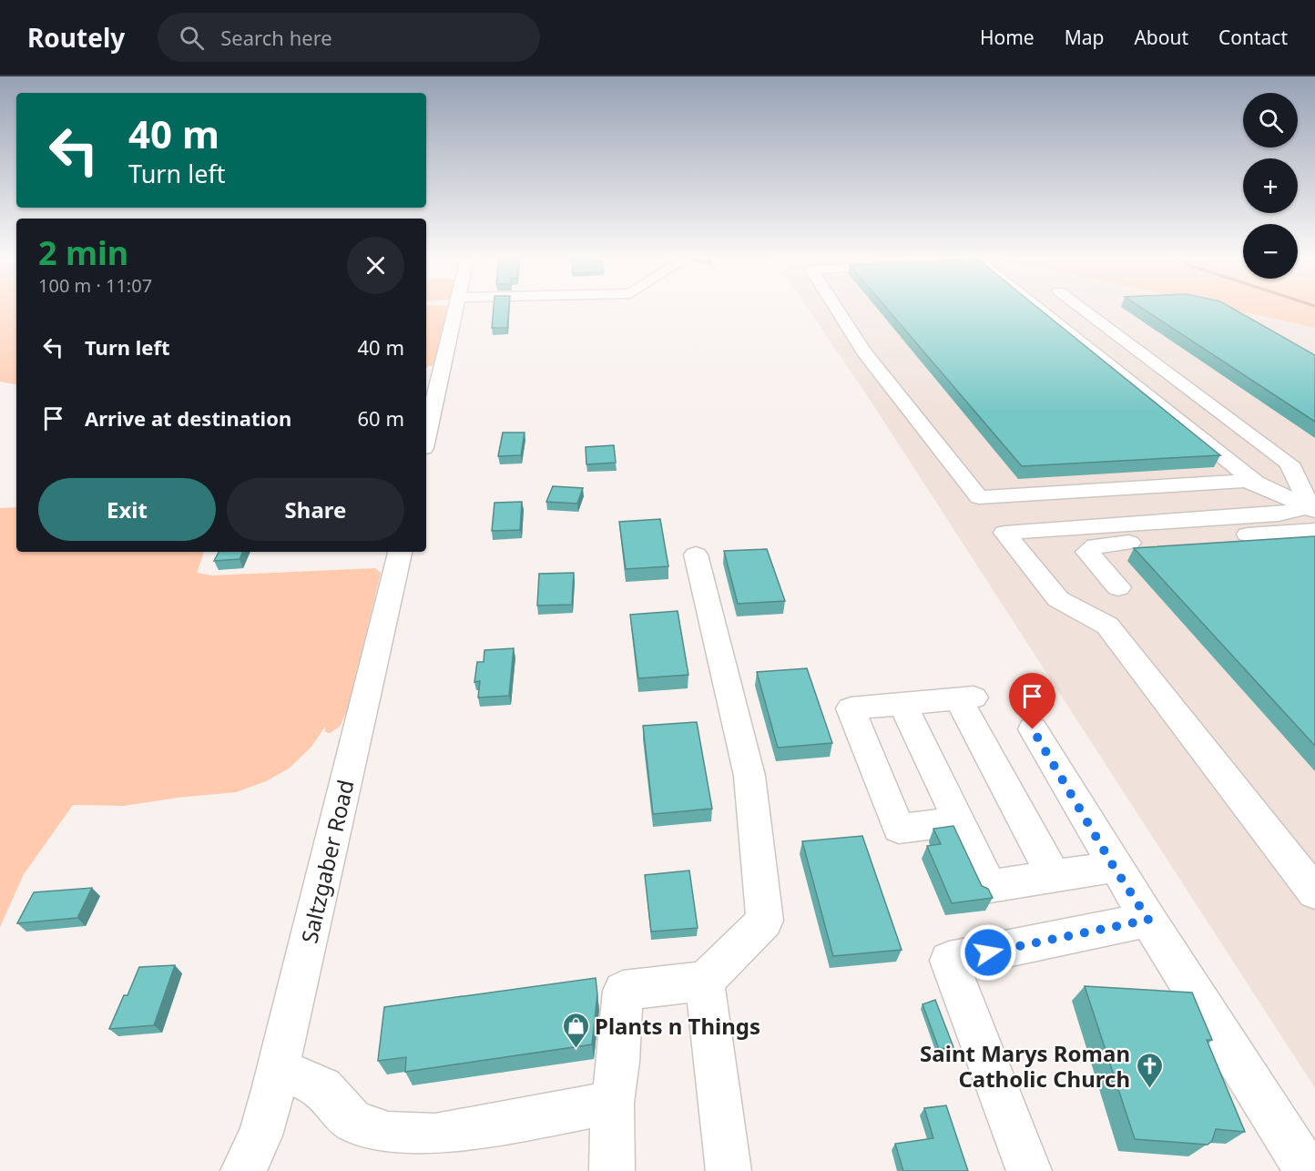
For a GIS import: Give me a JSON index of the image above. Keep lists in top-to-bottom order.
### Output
{
  "streets": {
    "street": ["Saltzgaber Road"]
  },
  "places": {
    "shop": ["Plants n Things"],
    "church": ["Saint Marys Roman Catholic Church"]
  },
  "page": {
    "header": "Routely",
    "search": "Search here",
    "nav": [
      "Home",
      "Map",
      "About",
      "Contact"
    ],
    "map_buttons": ["+", "−"],
    "turn": ["40 m", "Turn left"],
    "heading": ["2 min", "100 m · 11:07"],
    "list": [
      {
        "name": "Turn left",
        "value": "40 m"
      },
      {
        "name": "Arrive at destination",
        "value": "60 m"
      }
    ],
    "buttons": ["Exit", "Share"]
  }
}
